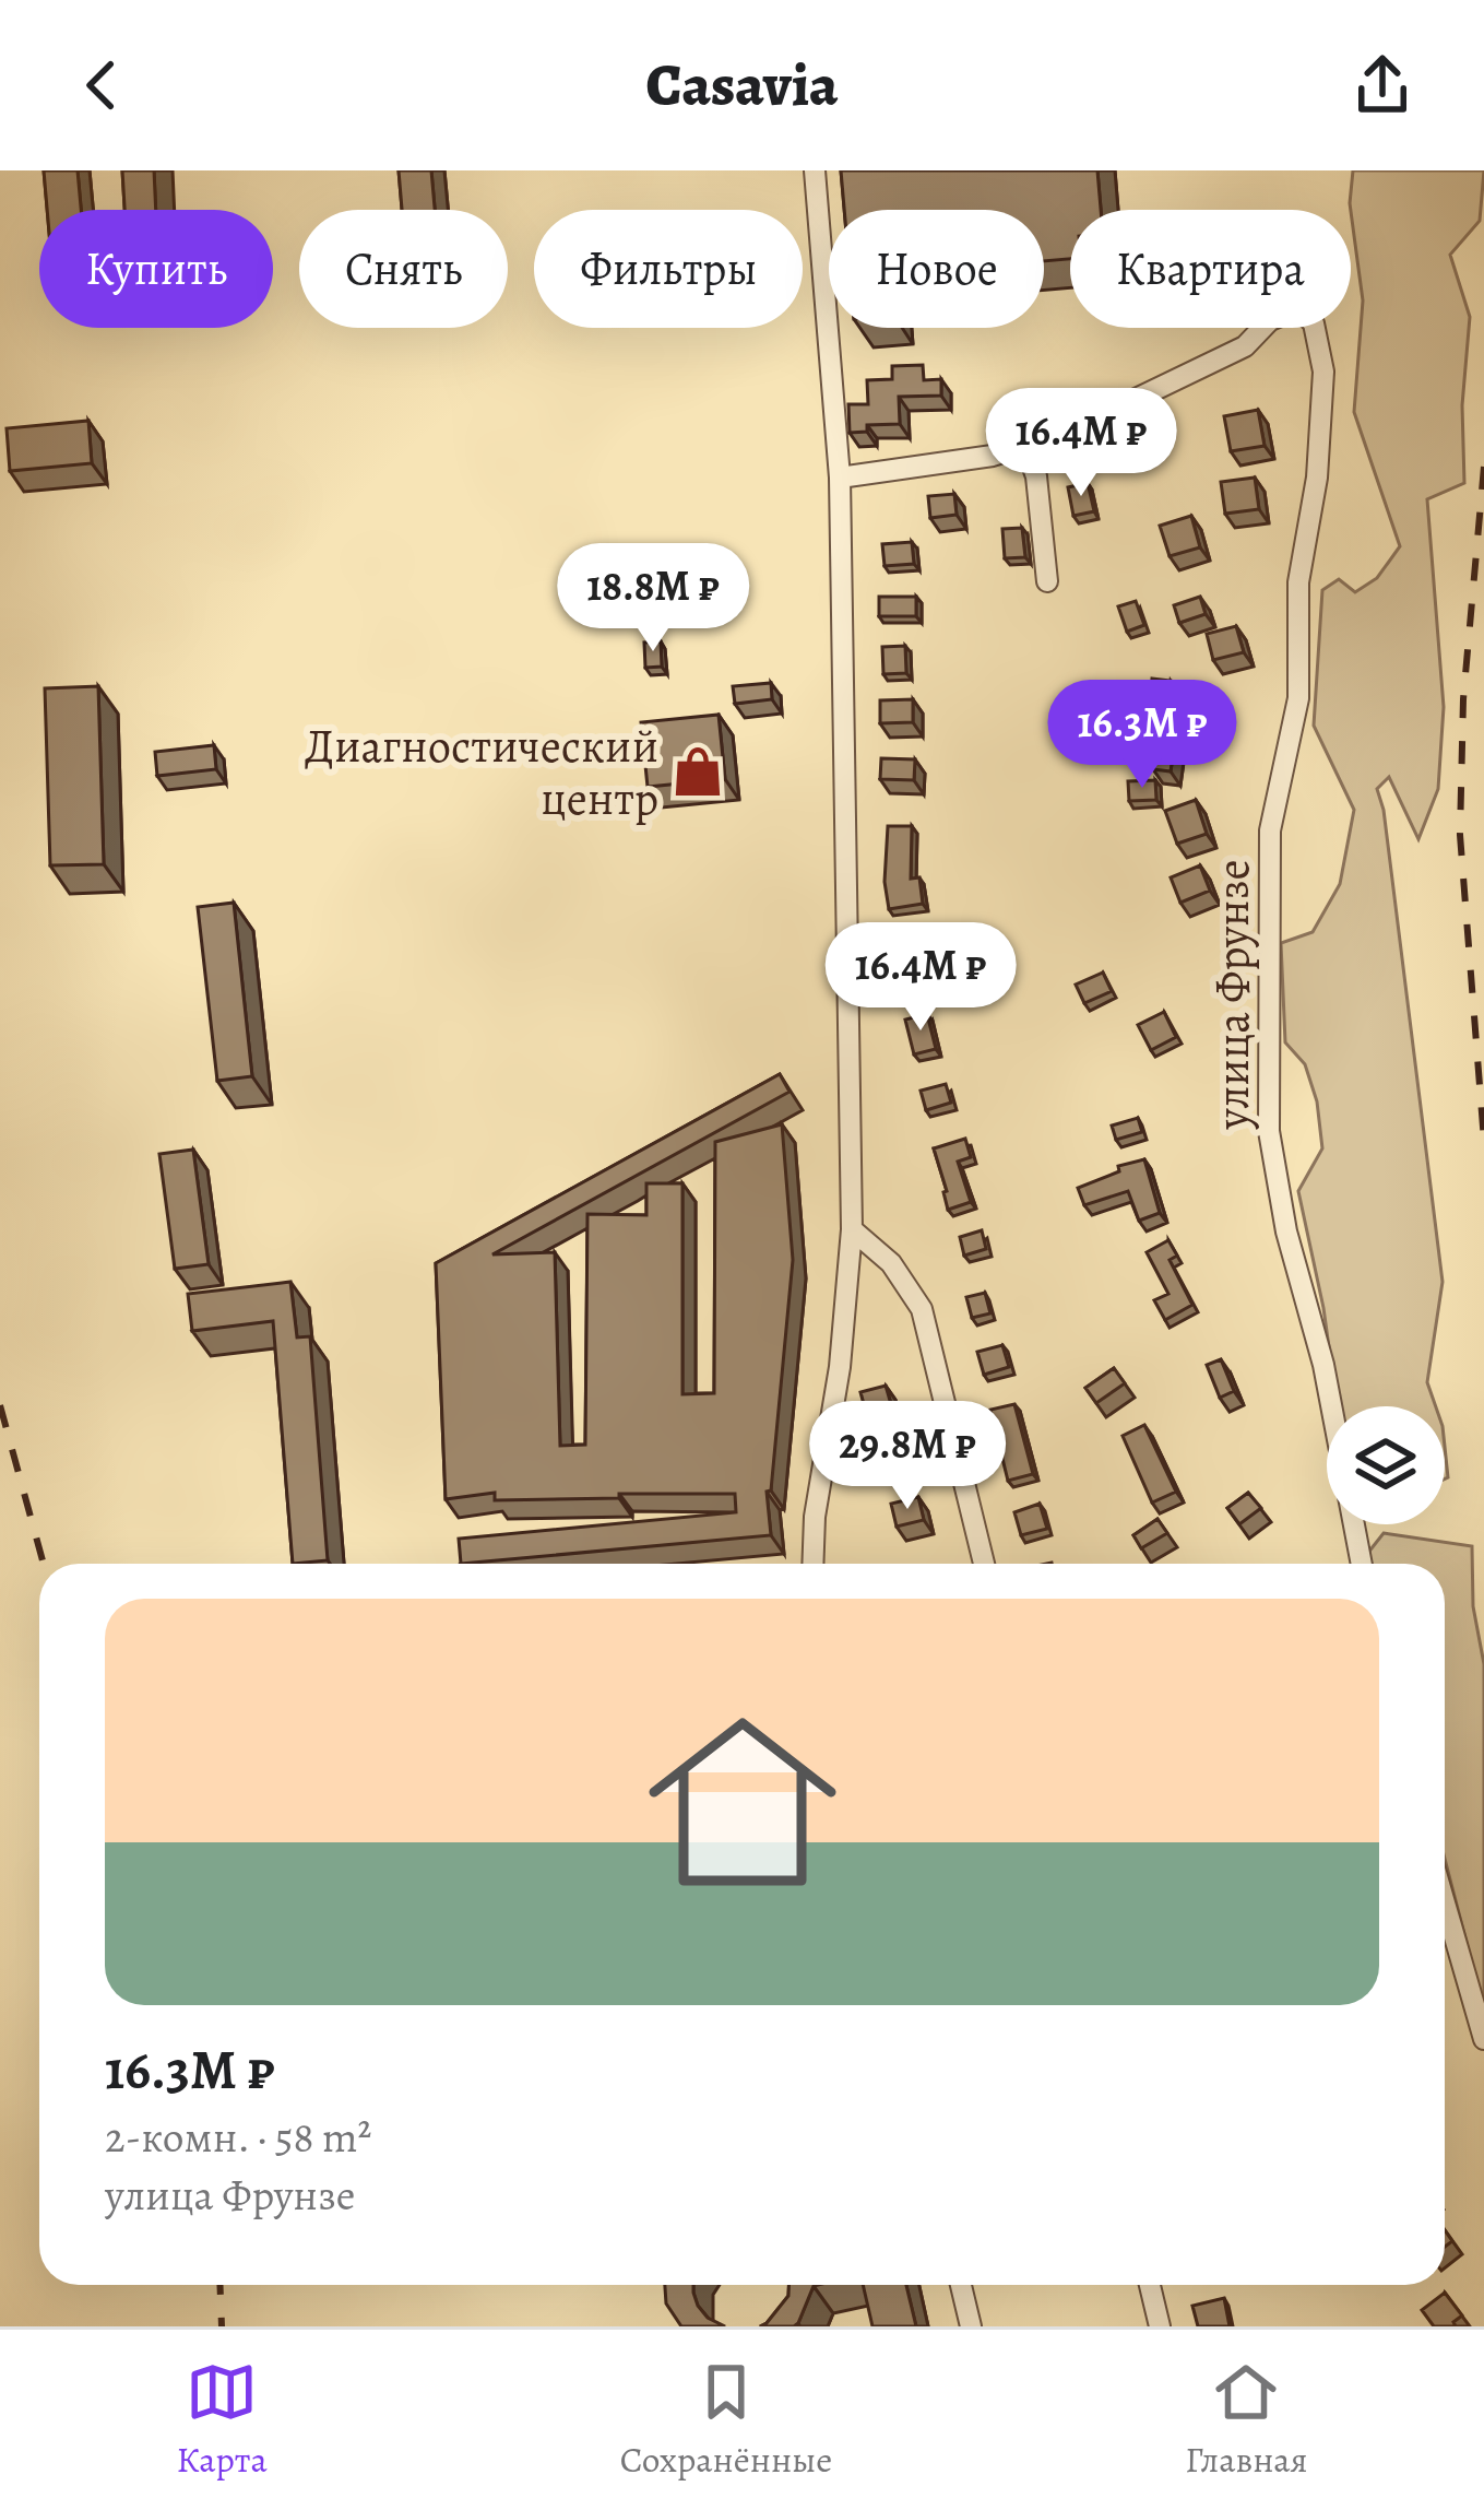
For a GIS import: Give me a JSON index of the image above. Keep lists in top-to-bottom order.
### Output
{
  "streets": {
    "street": ["улица Фрунзе"]
  },
  "places": {
    "shop": ["Диагностический центр"]
  },
  "page": {
    "header": "Casavia",
    "chip": [
      "Купить",
      "Снять",
      "Фильтры",
      "Новое",
      "Квартира"
    ],
    "price": [
      "16.4M ₽",
      "18.8M ₽",
      "16.3M ₽",
      "16.4M ₽",
      "29.8M ₽"
    ],
    "list": [
      {
        "name": "16.3M ₽",
        "note": "2-комн. · 58 m² · улица Фрунзе"
      }
    ],
    "tabs": ["Карта", "Сохранённые", "Главная"]
  }
}
